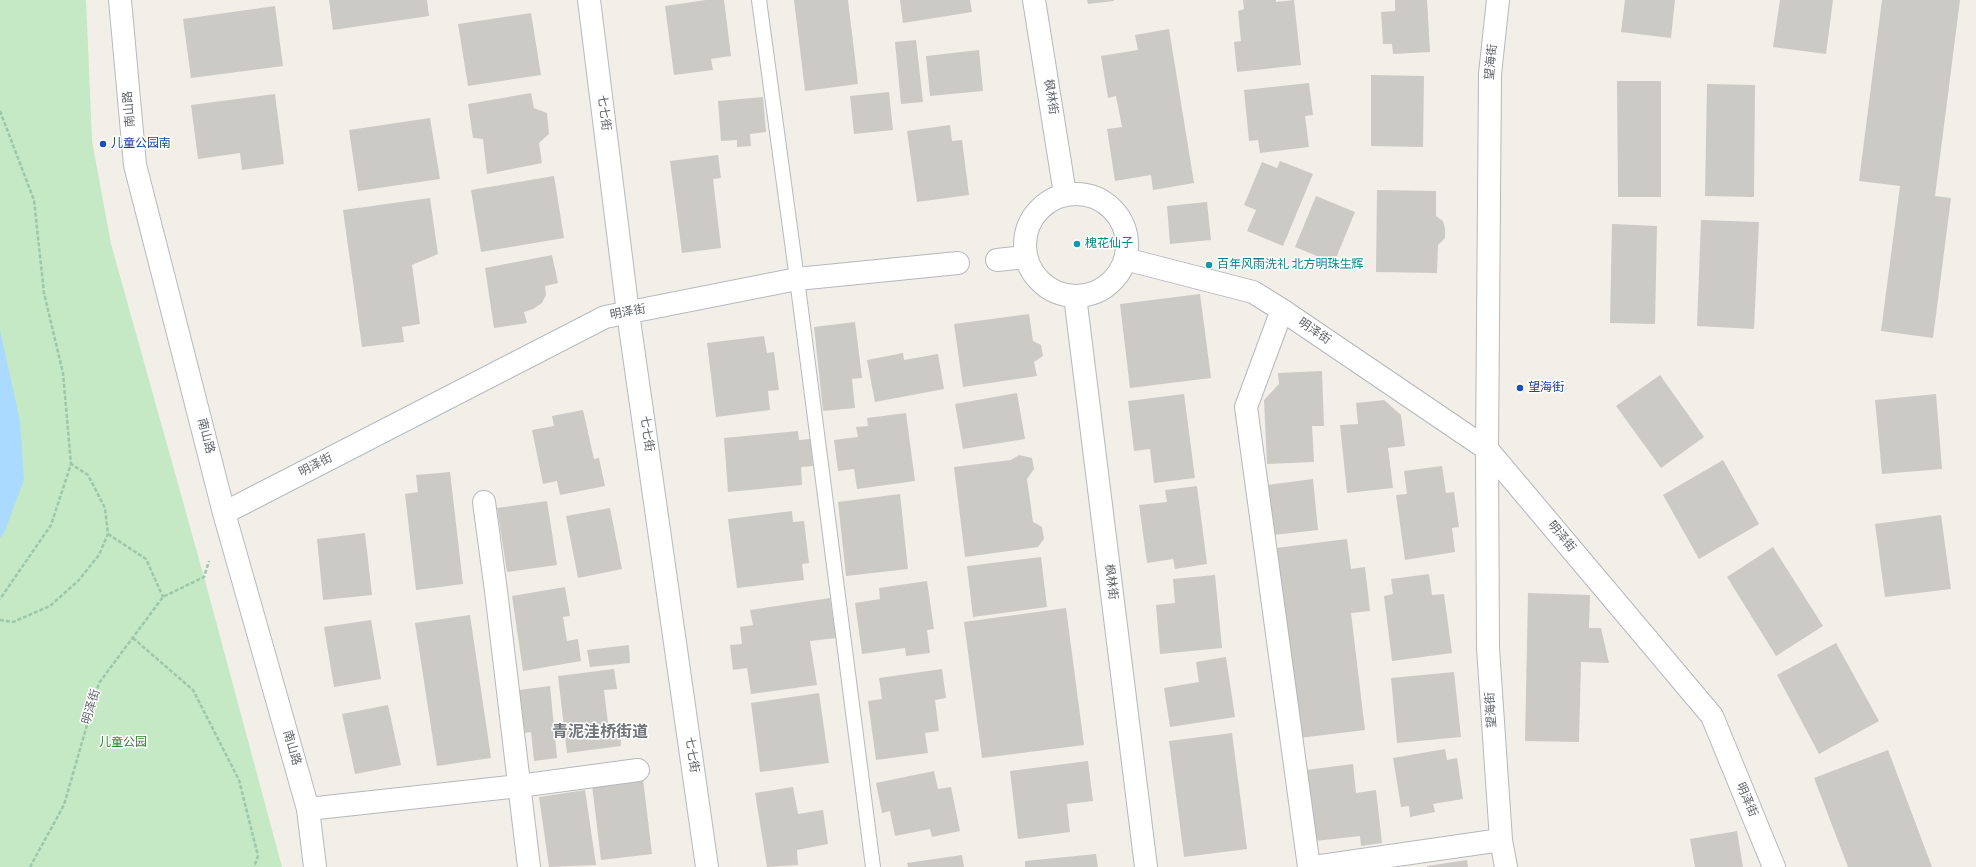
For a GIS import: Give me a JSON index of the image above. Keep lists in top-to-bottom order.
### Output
{
  "streets": {
    "street": [
      "望海街",
      "枫林街",
      "南山路",
      "七七街",
      "明泽街"
    ]
  },
  "crossings": [
    ["望海街", "明泽街"],
    ["枫林街", "明泽街"],
    ["南山路", "明泽街"],
    ["七七街", "明泽街"]
  ],
  "districts": ["青泥洼桥街道"],
  "parks": ["儿童公园"],
  "places": [
    "儿童公园南",
    "槐花仙子",
    "百年风雨洗礼 北方明珠生辉",
    "望海街"
  ]
}
